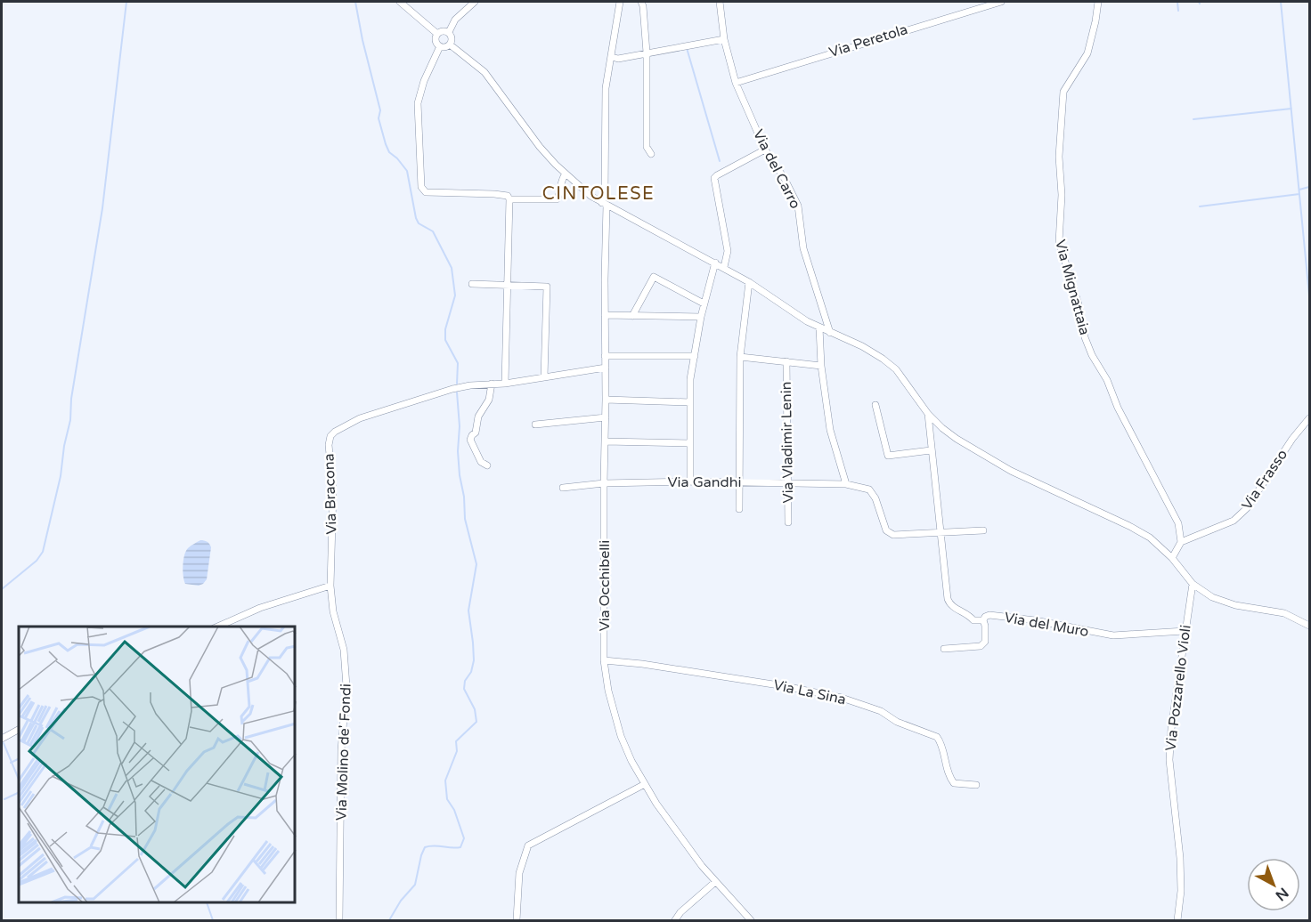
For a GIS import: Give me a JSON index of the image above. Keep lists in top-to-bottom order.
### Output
{
  "streets": {
    "street": [
      "Via Peretola",
      "Via del Carro",
      "Via Mignattaia",
      "Via Vladimir Lenin",
      "Via Frasso",
      "Via Gandhi",
      "Via Bracona",
      "Via Occhibelli",
      "Via del Muro",
      "Via Pozzarello Violi",
      "Via La Sina",
      "Via Molino de' Fondi"
    ]
  },
  "crossings": [
    ["Via Peretola", "Via del Carro"],
    ["Via Mignattaia", "Via Frasso"],
    ["Via Vladimir Lenin", "Via Gandhi"],
    ["Via Gandhi", "Via Occhibelli"],
    ["Via Gandhi", "Via del Muro"],
    ["Via Bracona", "Via Occhibelli"],
    ["Via Bracona", "Via Molino de' Fondi"],
    ["Via Occhibelli", "Via La Sina"],
    ["Via del Muro", "Via Pozzarello Violi"]
  ],
  "districts": ["CINTOLESE"],
  "north": "bottom right"
}
